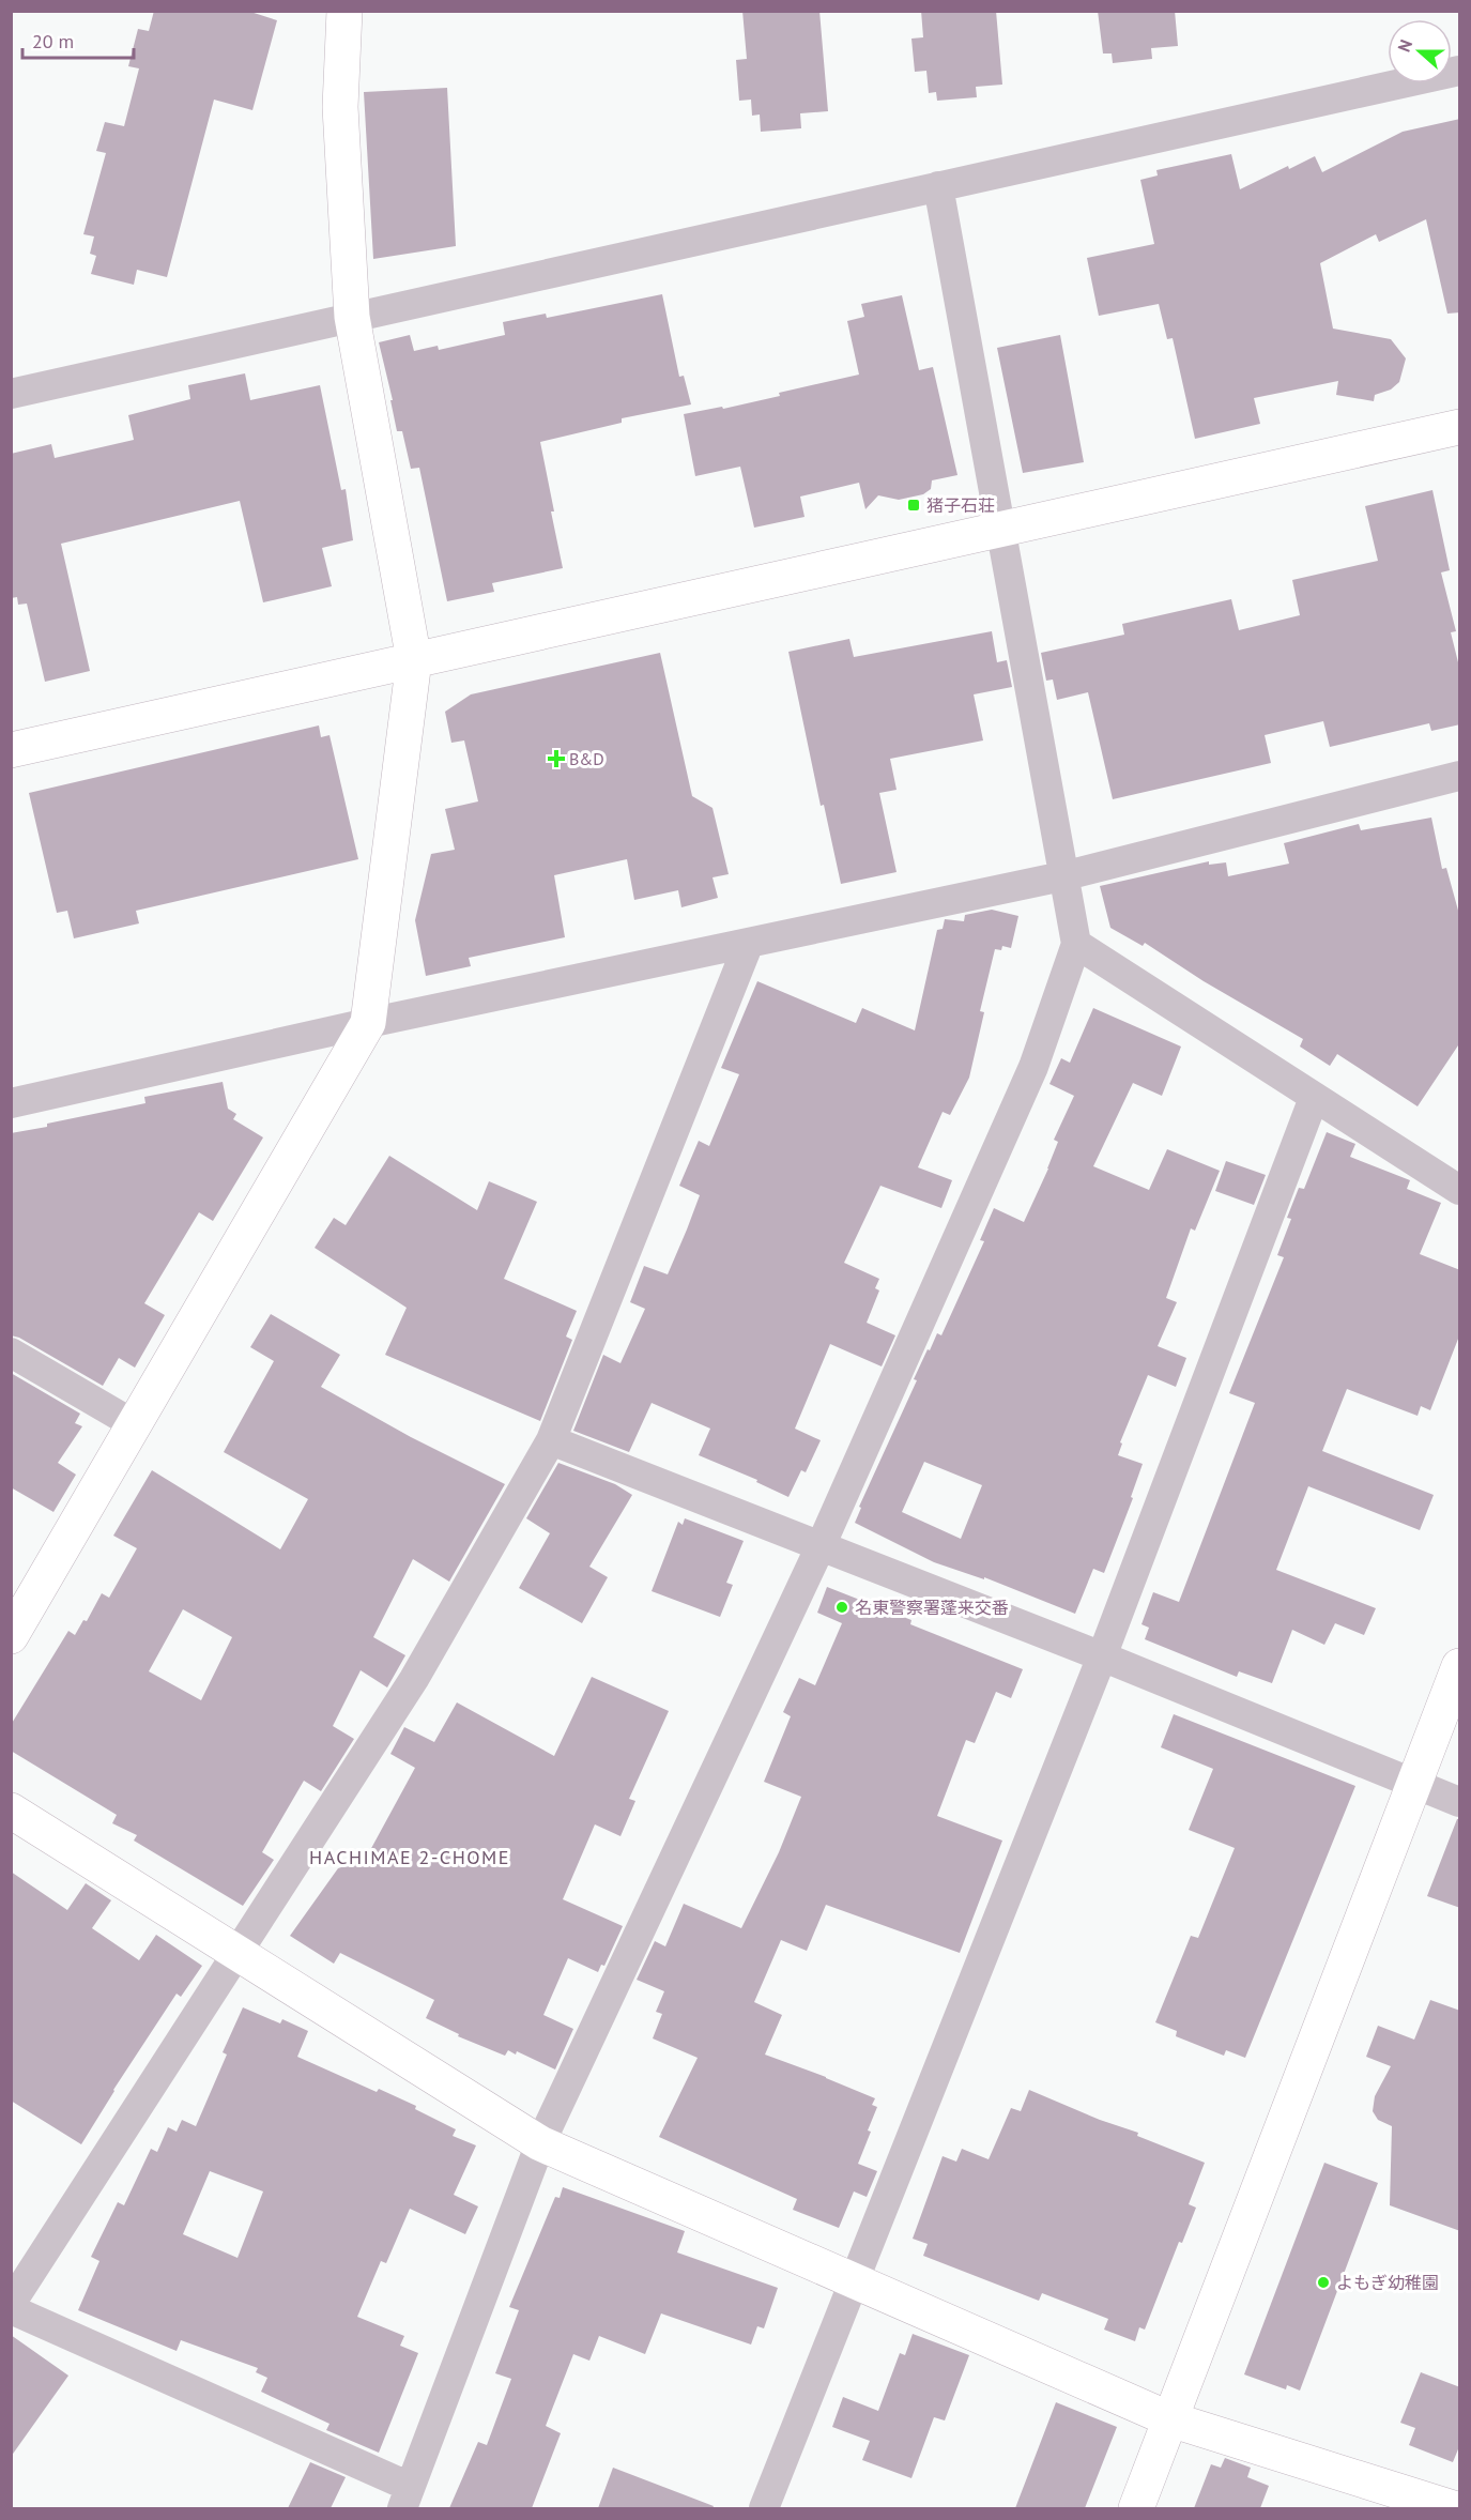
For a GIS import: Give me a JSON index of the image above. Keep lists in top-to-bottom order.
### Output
{
  "districts": ["HACHIMAE 2-CHOME"],
  "places": {
    "transit": ["猪子石荘"],
    "health": ["B&D"],
    "other": ["名東警察署蓬来交番", "よもぎ幼稚園"]
  },
  "scale_bar": "20 m",
  "north": "left"
}
